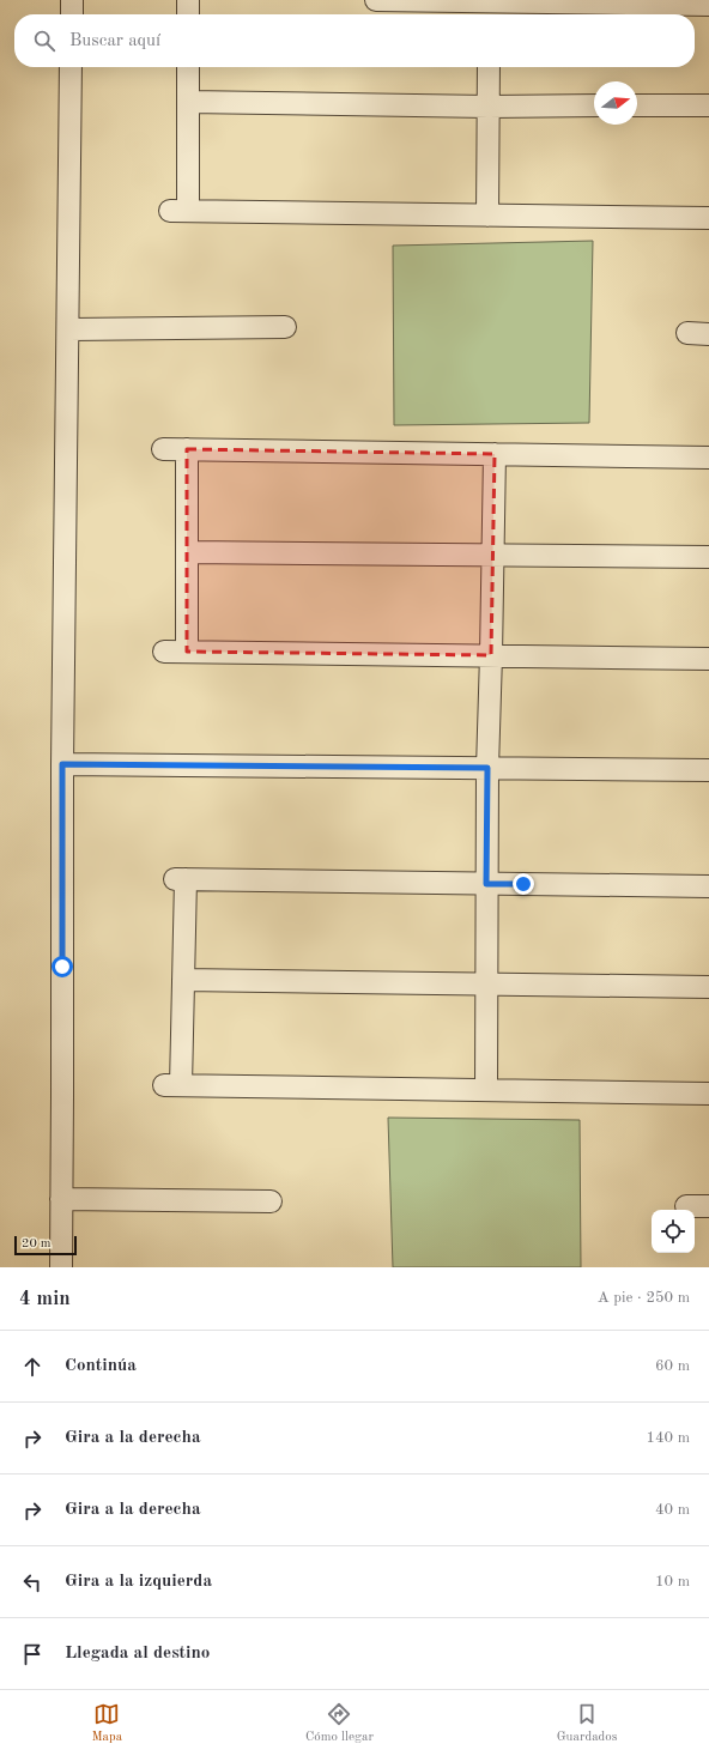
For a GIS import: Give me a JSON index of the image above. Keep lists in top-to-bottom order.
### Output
{
  "scale_bar": "20 m",
  "north": "right",
  "page": {
    "search": "Buscar aquí",
    "scale": "20 m",
    "heading": ["4 min", "A pie · 250 m"],
    "list": [
      ["Continúa", "60 m"],
      ["Gira a la derecha", "140 m"],
      ["Gira a la derecha", "40 m"],
      ["Gira a la izquierda", "10 m"],
      "Llegada al destino"
    ],
    "nav": ["Mapa", "Cómo llegar", "Guardados"]
  }
}
